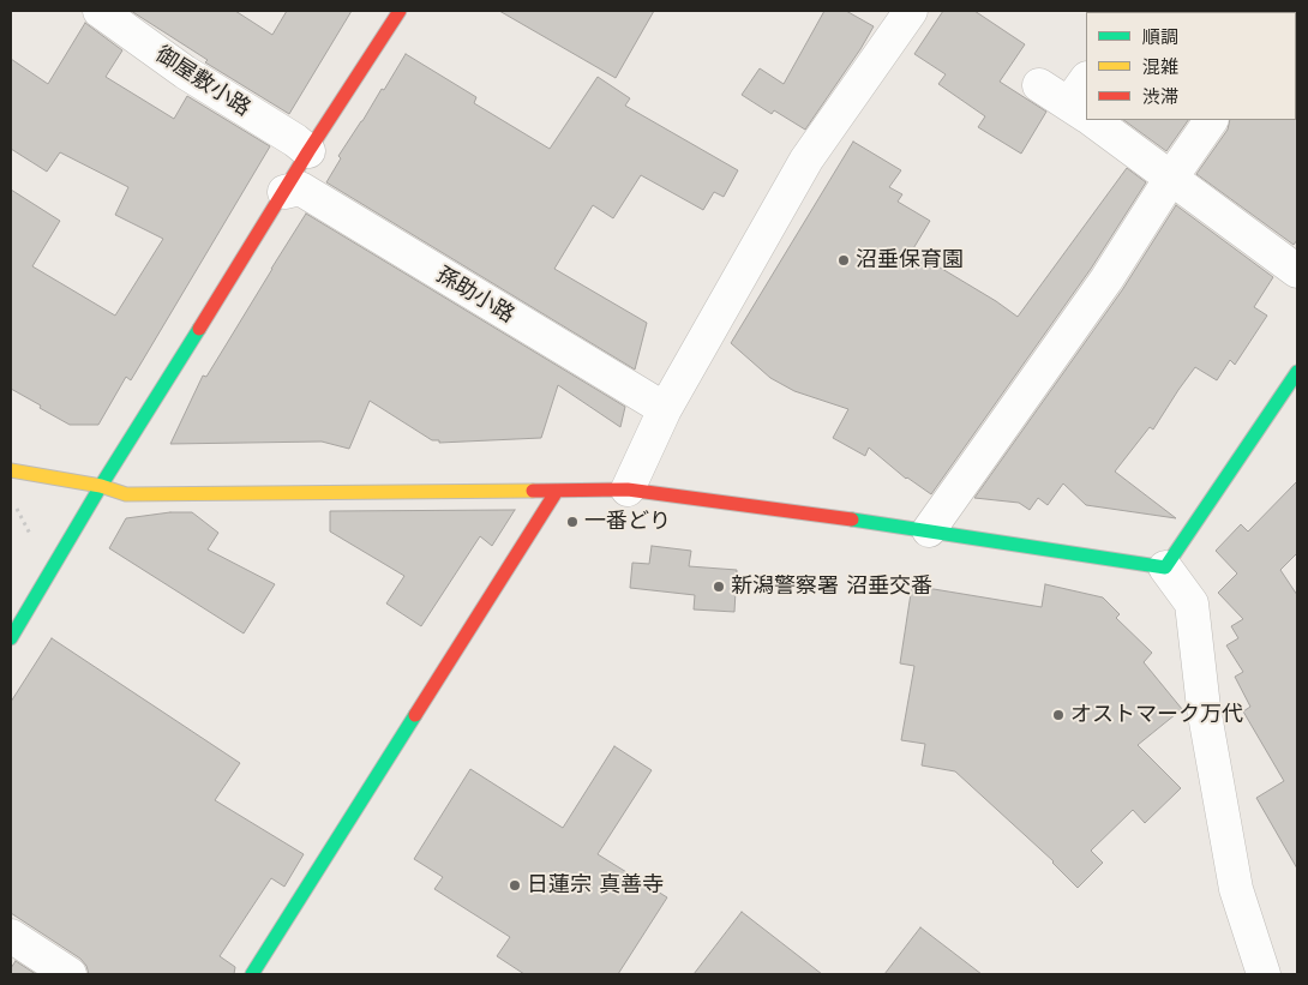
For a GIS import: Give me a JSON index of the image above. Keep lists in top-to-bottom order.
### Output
{
  "streets": {
    "street": ["御屋敷小路", "孫助小路"]
  },
  "places": [
    "沼垂保育園",
    "一番どり",
    "新潟警察署 沼垂交番",
    "オストマーク万代",
    "日蓮宗 真善寺"
  ],
  "legend": ["順調", "混雑", "渋滞"]
}
